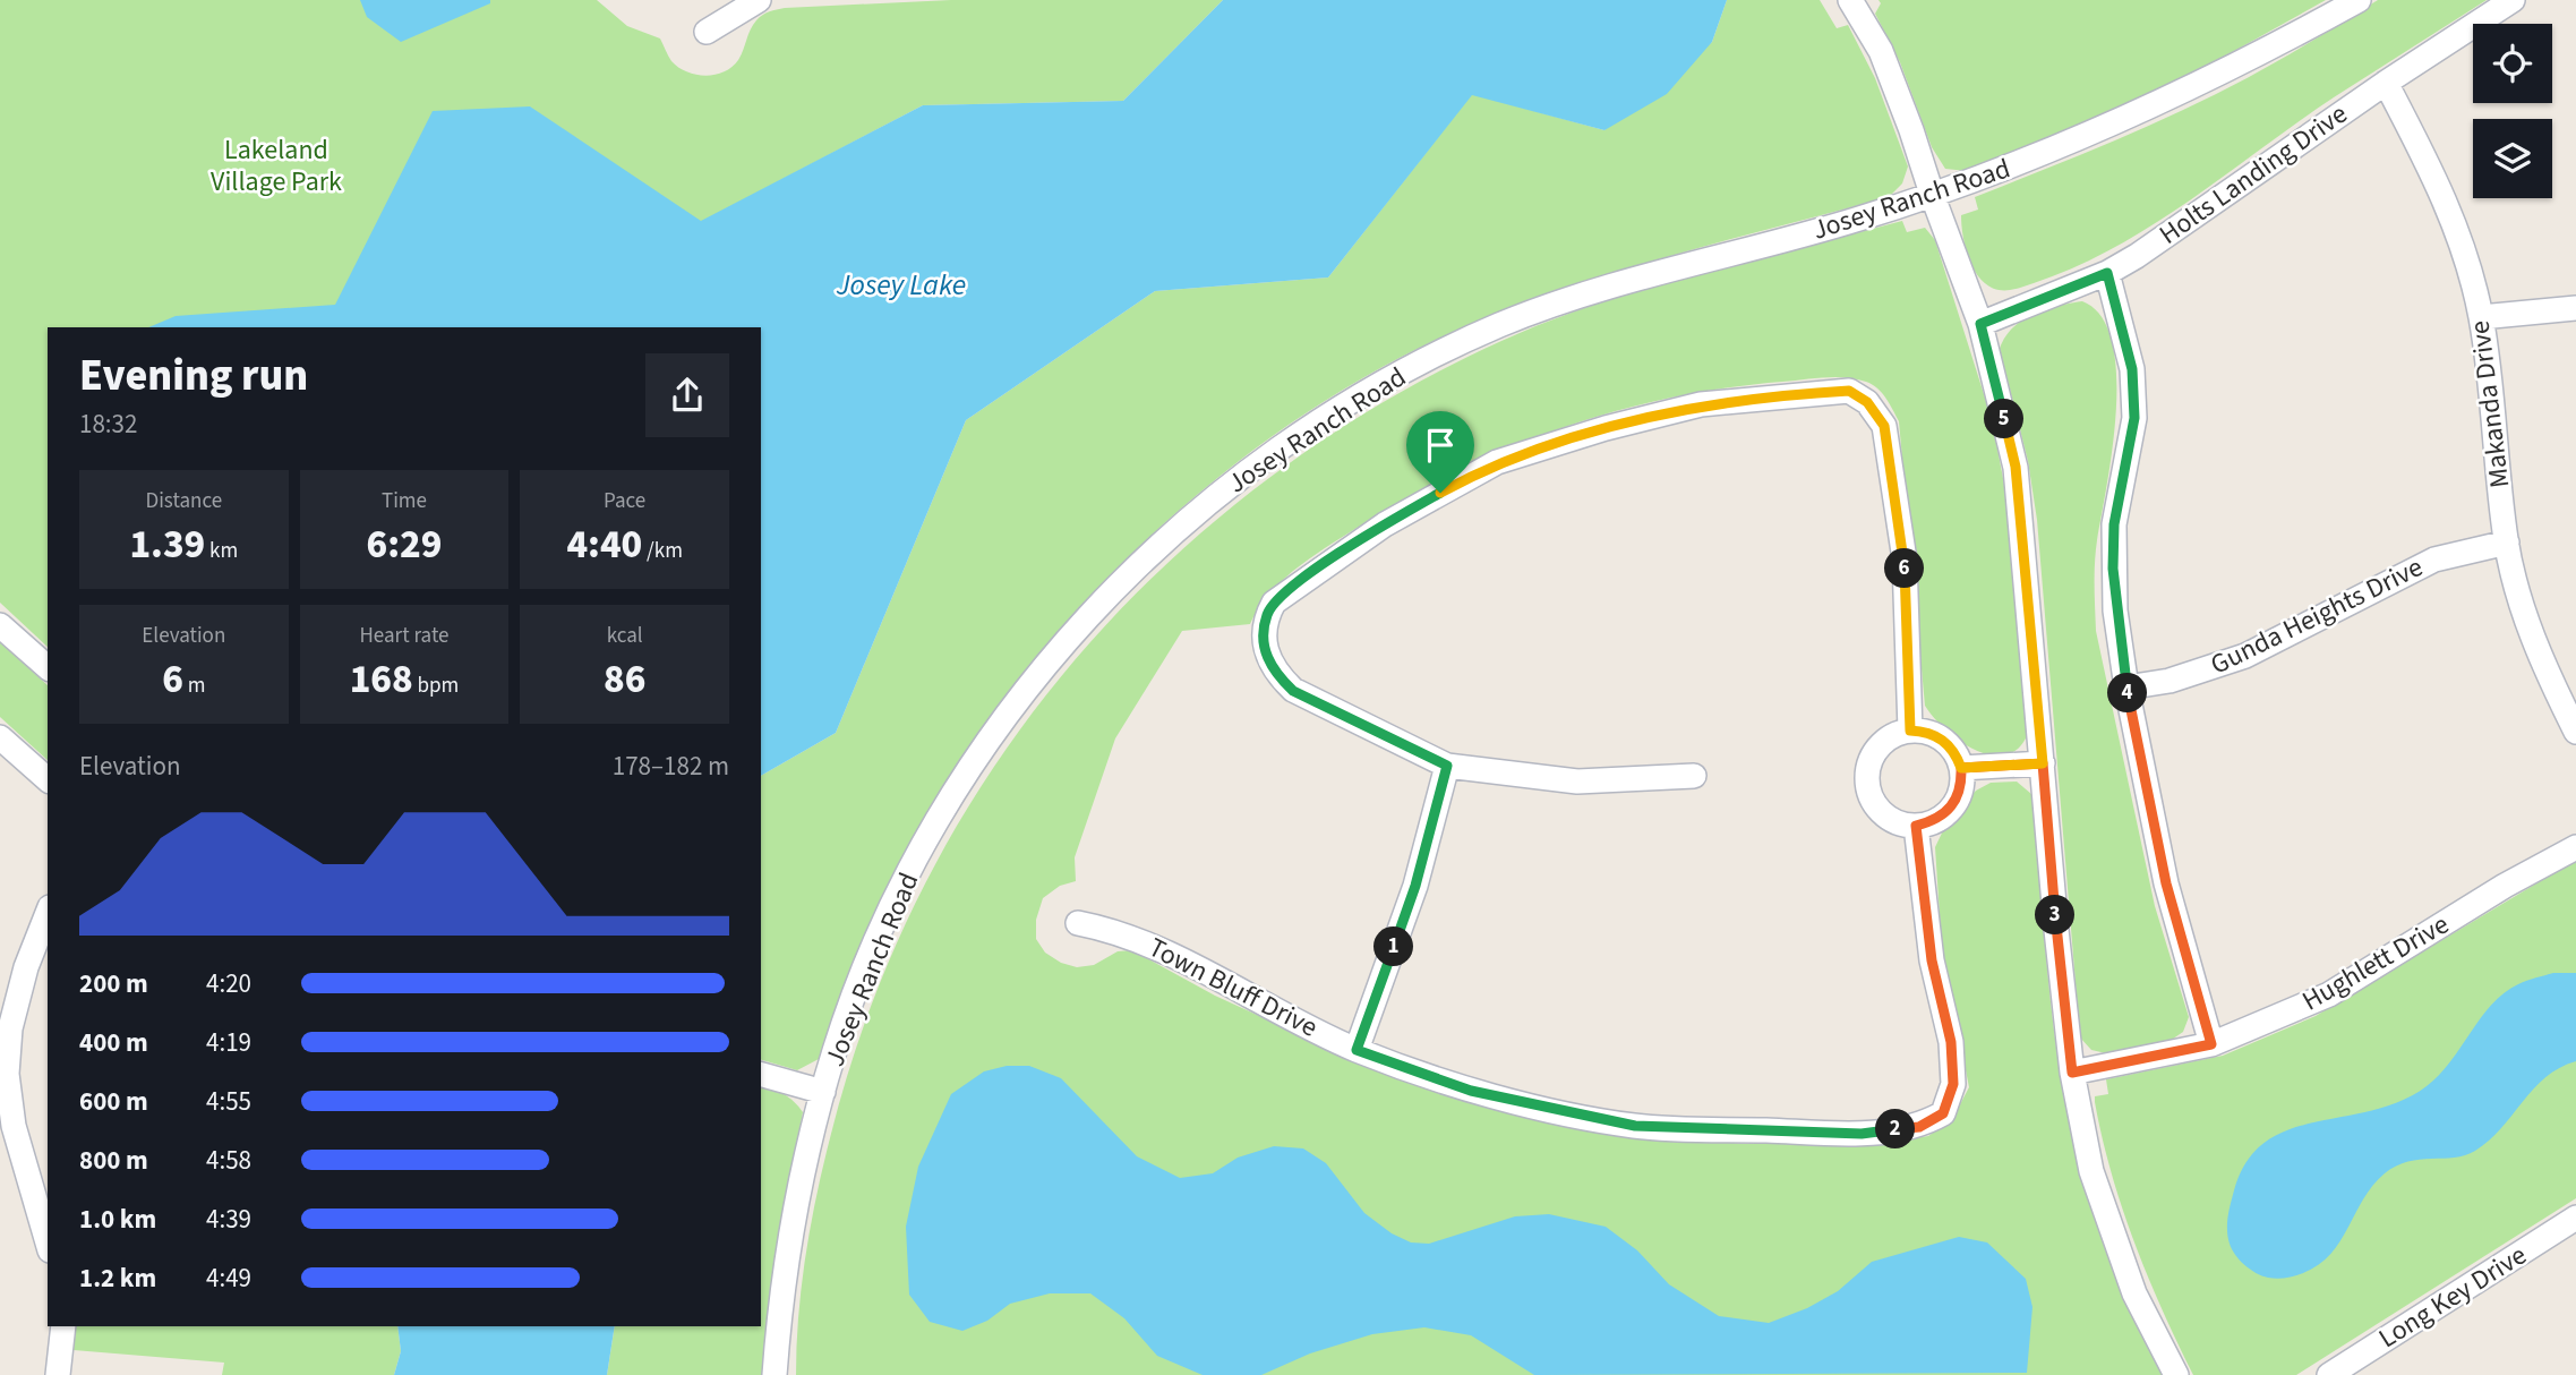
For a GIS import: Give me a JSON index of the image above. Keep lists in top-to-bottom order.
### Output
{
  "streets": {
    "street": [
      "Holts Landing Drive",
      "Josey Ranch Road",
      "Makanda Drive",
      "Gunda Heights Drive",
      "Hughlett Drive",
      "Town Bluff Drive",
      "Long Key Drive"
    ]
  },
  "crossings": [
    ["Holts Landing Drive", "Makanda Drive"],
    ["Makanda Drive", "Gunda Heights Drive"]
  ],
  "water": ["Josey Lake"],
  "parks": ["Lakeland Village Park"],
  "page": {
    "heading": ["Evening run", "18:32"],
    "pins": [
      "5",
      "6",
      "4",
      "3",
      "1",
      "2"
    ],
    "stats": [
      ["Distance", "1.39 km"],
      ["Time", "6:29"],
      ["Pace", "4:40 /km"],
      ["Elevation", "6 m"],
      ["Heart rate", "168 bpm"],
      ["kcal", "86"]
    ],
    "chart": ["Elevation", "178–182 m"],
    "list": [
      {
        "name": "200 m",
        "note": "4:20"
      },
      {
        "name": "400 m",
        "note": "4:19"
      },
      {
        "name": "600 m",
        "note": "4:55"
      },
      {
        "name": "800 m",
        "note": "4:58"
      },
      {
        "name": "1.0 km",
        "note": "4:39"
      },
      {
        "name": "1.2 km",
        "note": "4:49"
      }
    ]
  }
}
